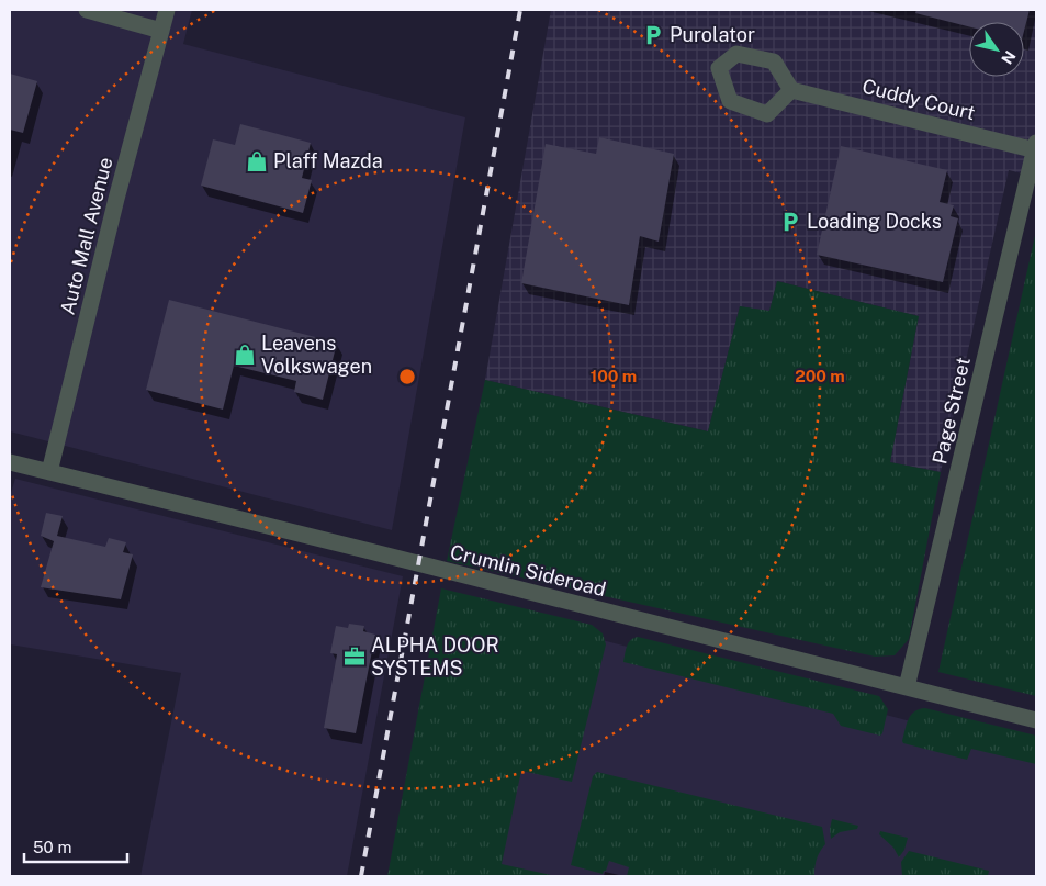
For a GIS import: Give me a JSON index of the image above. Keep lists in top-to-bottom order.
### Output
{
  "streets": {
    "street": [
      "Cuddy Court",
      "Auto Mall Avenue",
      "Page Street",
      "Crumlin Sideroad"
    ]
  },
  "crossings": [
    ["Cuddy Court", "Page Street"],
    ["Auto Mall Avenue", "Crumlin Sideroad"],
    ["Page Street", "Crumlin Sideroad"]
  ],
  "places": {
    "parking": ["Purolator", "Loading Docks"],
    "shop": ["Plaff Mazda", "Leavens Volkswagen"],
    "office": ["ALPHA DOOR SYSTEMS"]
  },
  "scale_bar": "50 m",
  "north": "bottom right",
  "rings": ["100 m", "200 m"]
}
